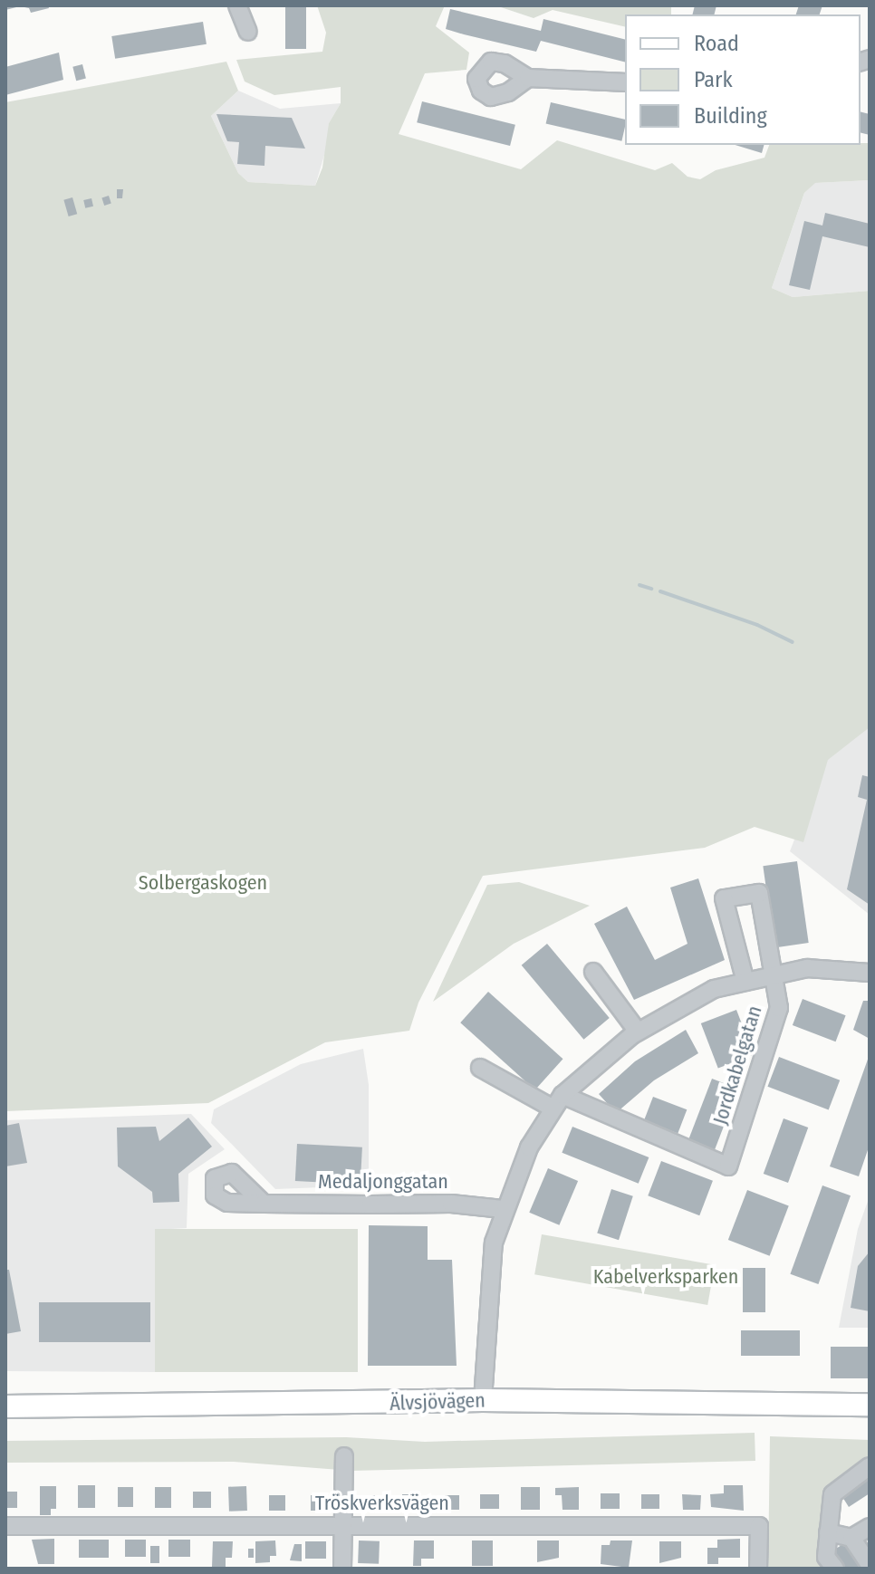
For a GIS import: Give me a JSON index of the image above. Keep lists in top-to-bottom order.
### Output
{
  "streets": {
    "main road": ["Älvsjövägen"],
    "street": ["Jordkabelgatan", "Medaljonggatan", "Tröskverksvägen"]
  },
  "parks": ["Solbergaskogen", "Kabelverksparken"],
  "legend": ["Road", "Park", "Building"]
}
